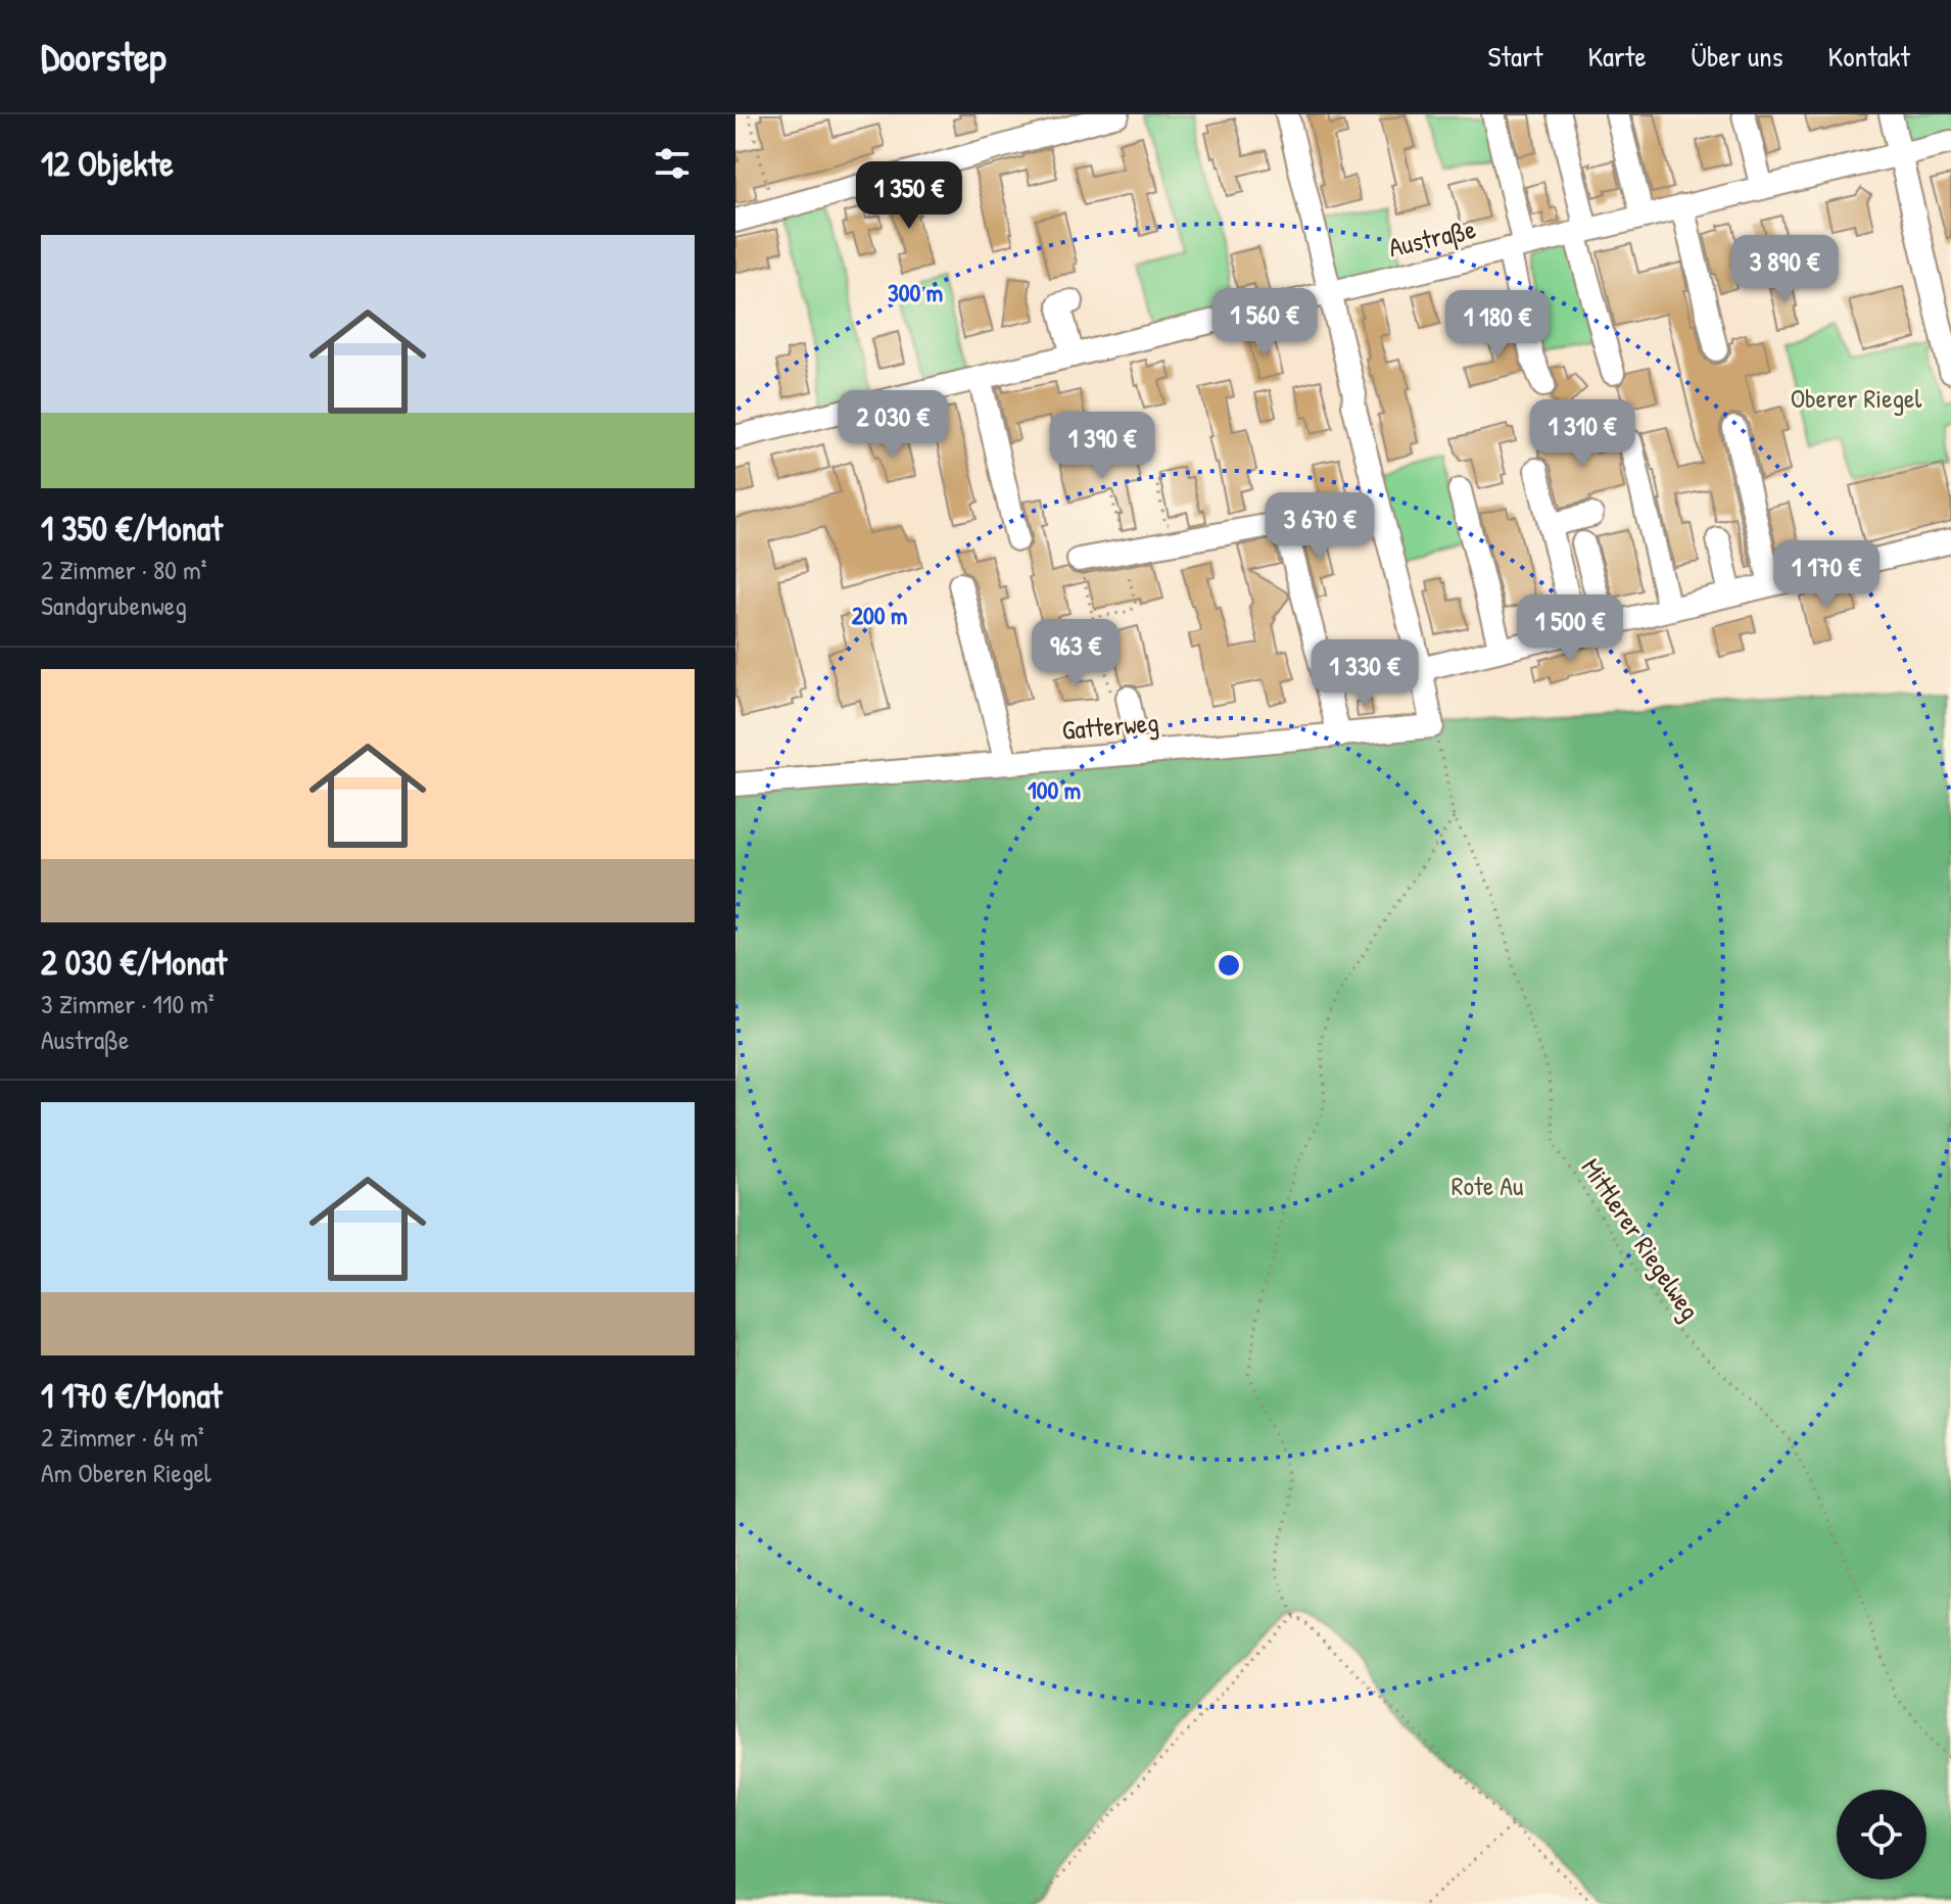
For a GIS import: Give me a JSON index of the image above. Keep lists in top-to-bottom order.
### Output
{
  "streets": {
    "street": ["Austraße", "Gatterweg"],
    "path": ["Mittlerer Riegelweg"]
  },
  "crossings": [
    ["Gatterweg", "Mittlerer Riegelweg"]
  ],
  "parks": ["Oberer Riegel", "Rote Au"],
  "page": {
    "header": "Doorstep",
    "nav": [
      "Start",
      "Karte",
      "Über uns",
      "Kontakt"
    ],
    "heading": "12 Objekte",
    "price": [
      "1 350 €",
      "3 890 €",
      "1 560 €",
      "1 180 €",
      "2 030 €",
      "1 310 €",
      "1 390 €",
      "3 670 €",
      "1 170 €",
      "1 500 €",
      "963 €",
      "1 330 €"
    ],
    "list": [
      {
        "name": "1 350 €/Monat",
        "note": "2 Zimmer · 80 m² · Sandgrubenweg"
      },
      {
        "name": "2 030 €/Monat",
        "note": "3 Zimmer · 110 m² · Austraße"
      },
      {
        "name": "1 170 €/Monat",
        "note": "2 Zimmer · 64 m² · Am Oberen Riegel"
      }
    ]
  },
  "rings": ["300 m", "200 m", "100 m"]
}
